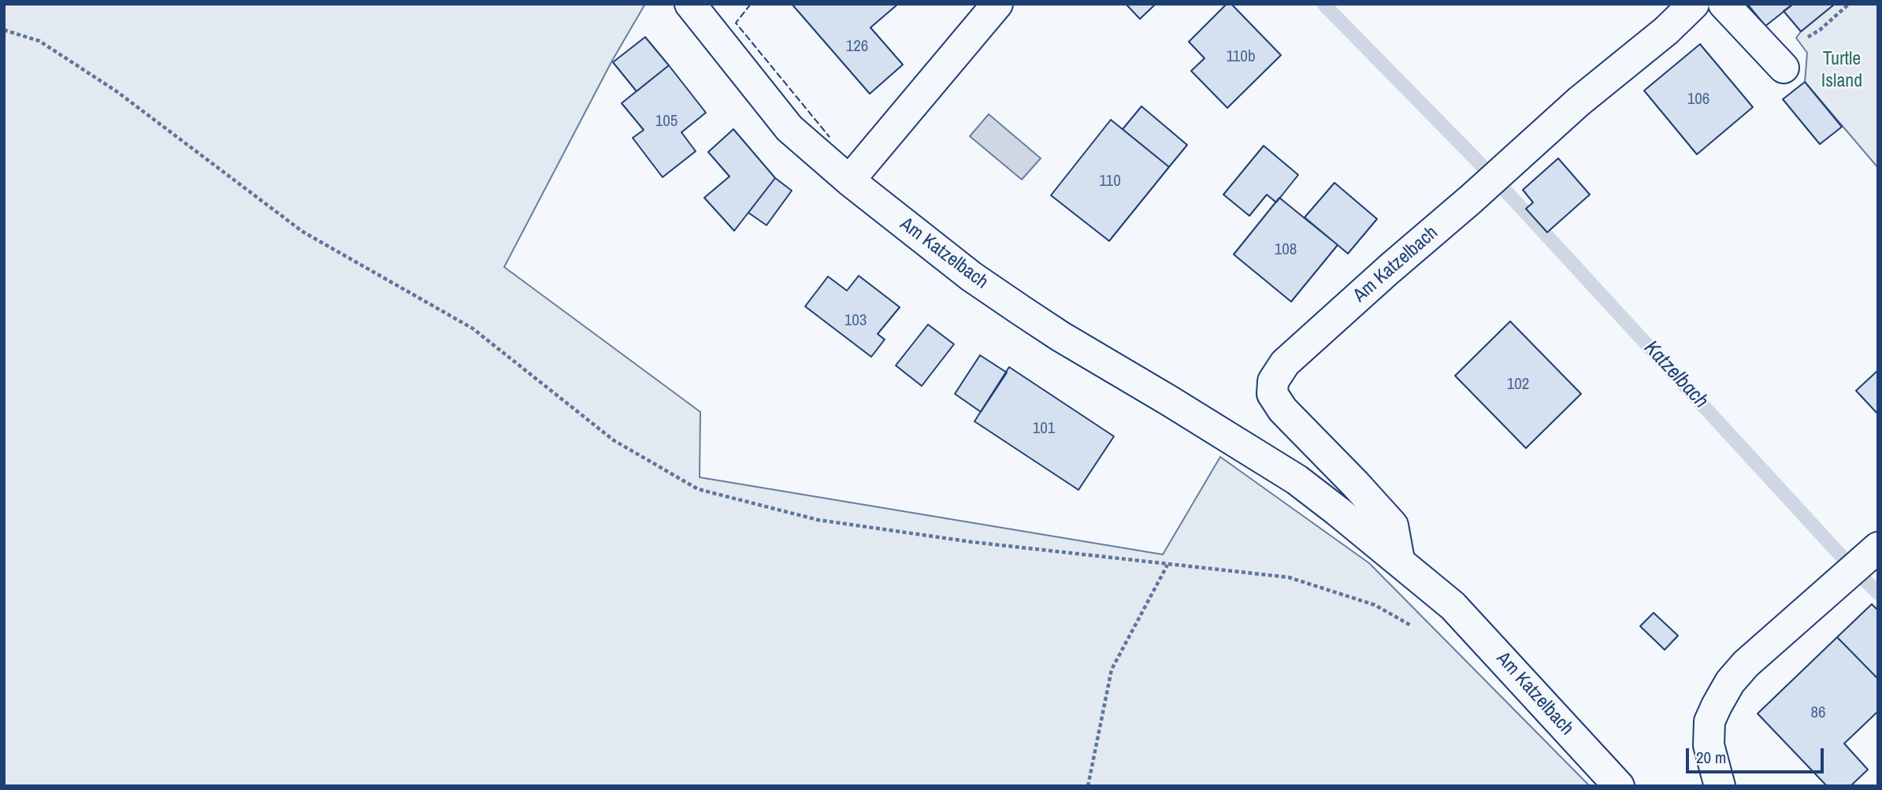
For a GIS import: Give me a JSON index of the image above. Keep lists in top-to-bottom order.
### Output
{
  "streets": {
    "street": ["Am Katzelbach"]
  },
  "water": ["Katzelbach"],
  "parks": ["Turtle Island"],
  "house_numbers": [
    "126",
    "110b",
    "106",
    "105",
    "110",
    "108",
    "103",
    "102",
    "101",
    "86"
  ],
  "scale_bar": "20 m"
}
